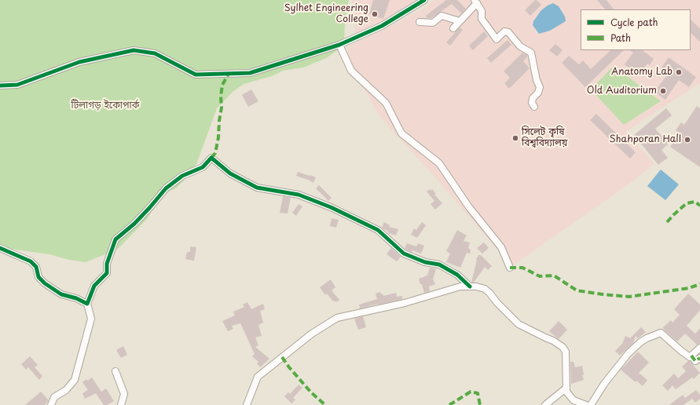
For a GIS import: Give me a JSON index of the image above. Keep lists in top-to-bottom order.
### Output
{
  "parks": ["টিলাগড় ইকোপার্ক"],
  "places": [
    "Sylhet Engineering College",
    "Anatomy Lab",
    "Old Auditorium",
    "সিলেট কৃষি বিশ্ববিদ্যালয়",
    "Shahporan Hall"
  ],
  "legend": ["Cycle path", "Path"]
}
